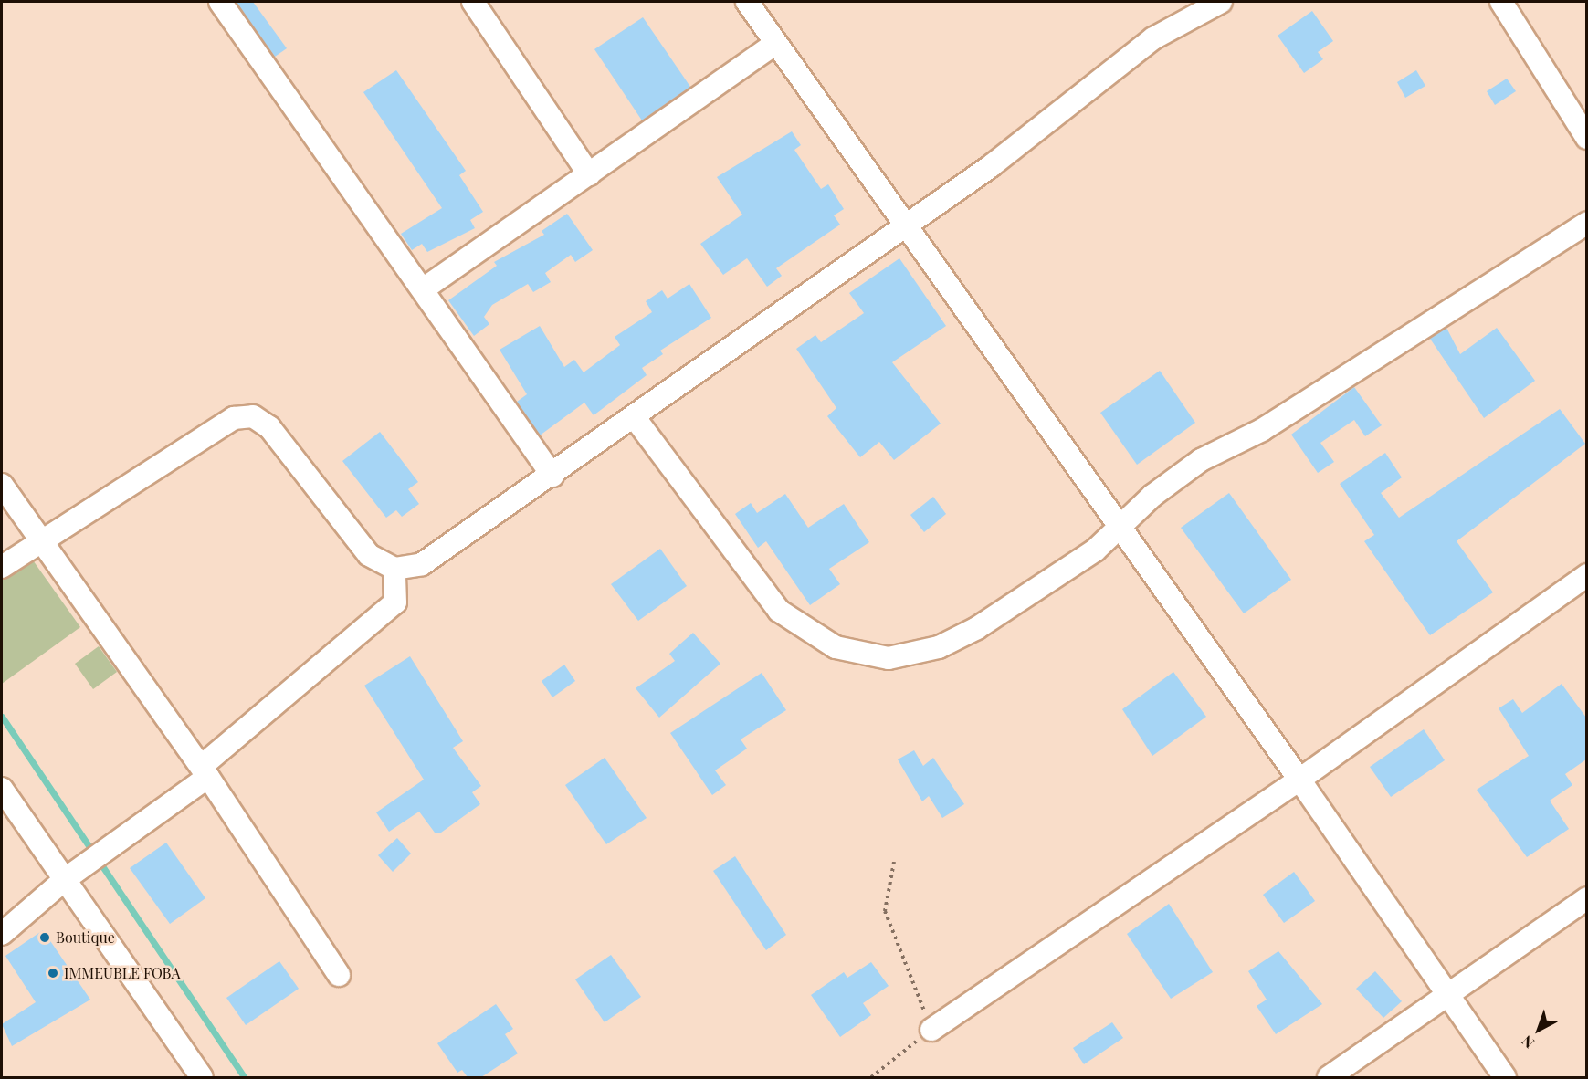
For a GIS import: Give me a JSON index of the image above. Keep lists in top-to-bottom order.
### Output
{
  "places": ["Boutique", "IMMEUBLE FOBA"],
  "north": "bottom left"
}
